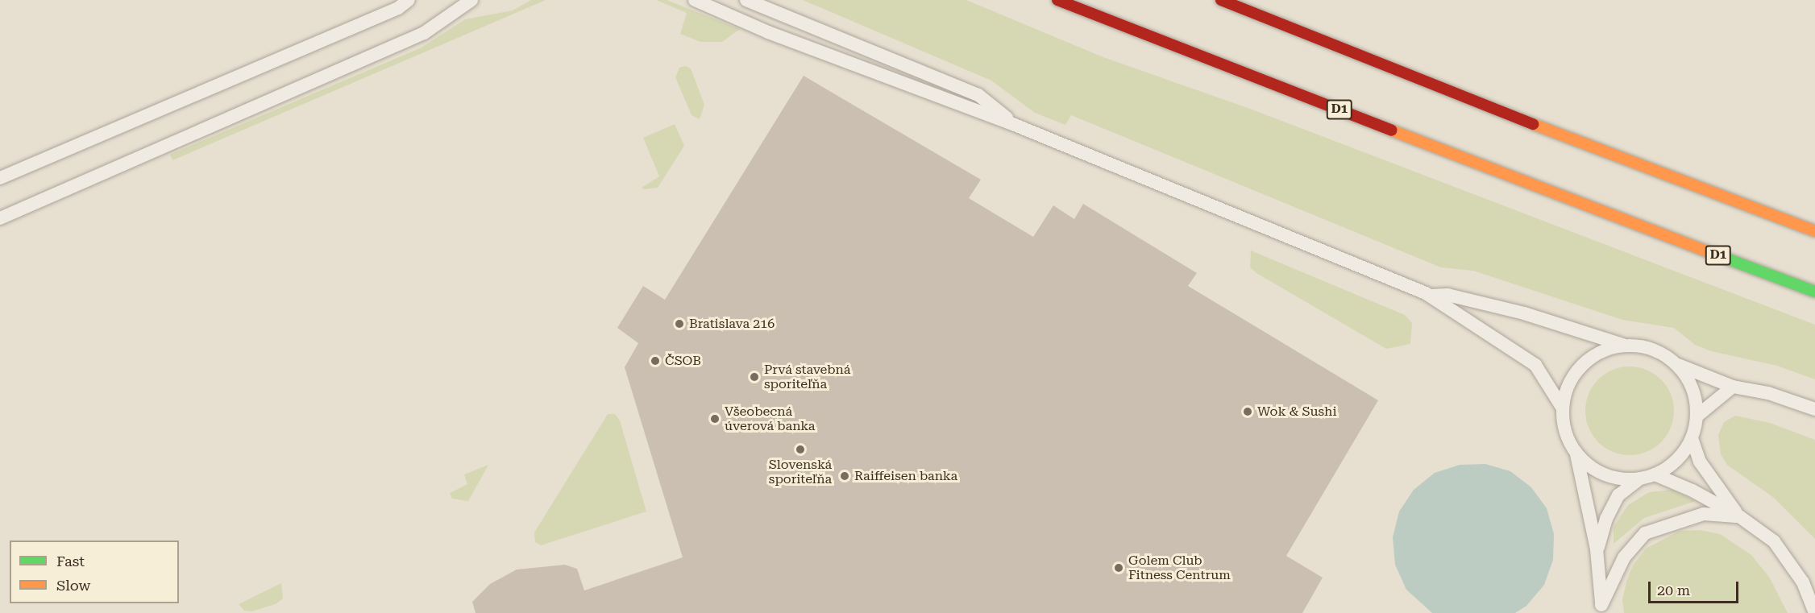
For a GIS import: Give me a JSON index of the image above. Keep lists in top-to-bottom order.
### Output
{
  "streets": {
    "highway": ["D1"]
  },
  "places": [
    "Bratislava 216",
    "ČSOB",
    "Prvá stavebná sporiteľňa",
    "Wok & Sushi",
    "Všeobecná úverová banka",
    "Slovenská sporiteľňa",
    "Raiffeisen banka",
    "Golem Club Fitness Centrum"
  ],
  "legend": ["Fast", "Slow"],
  "scale_bar": "20 m"
}
